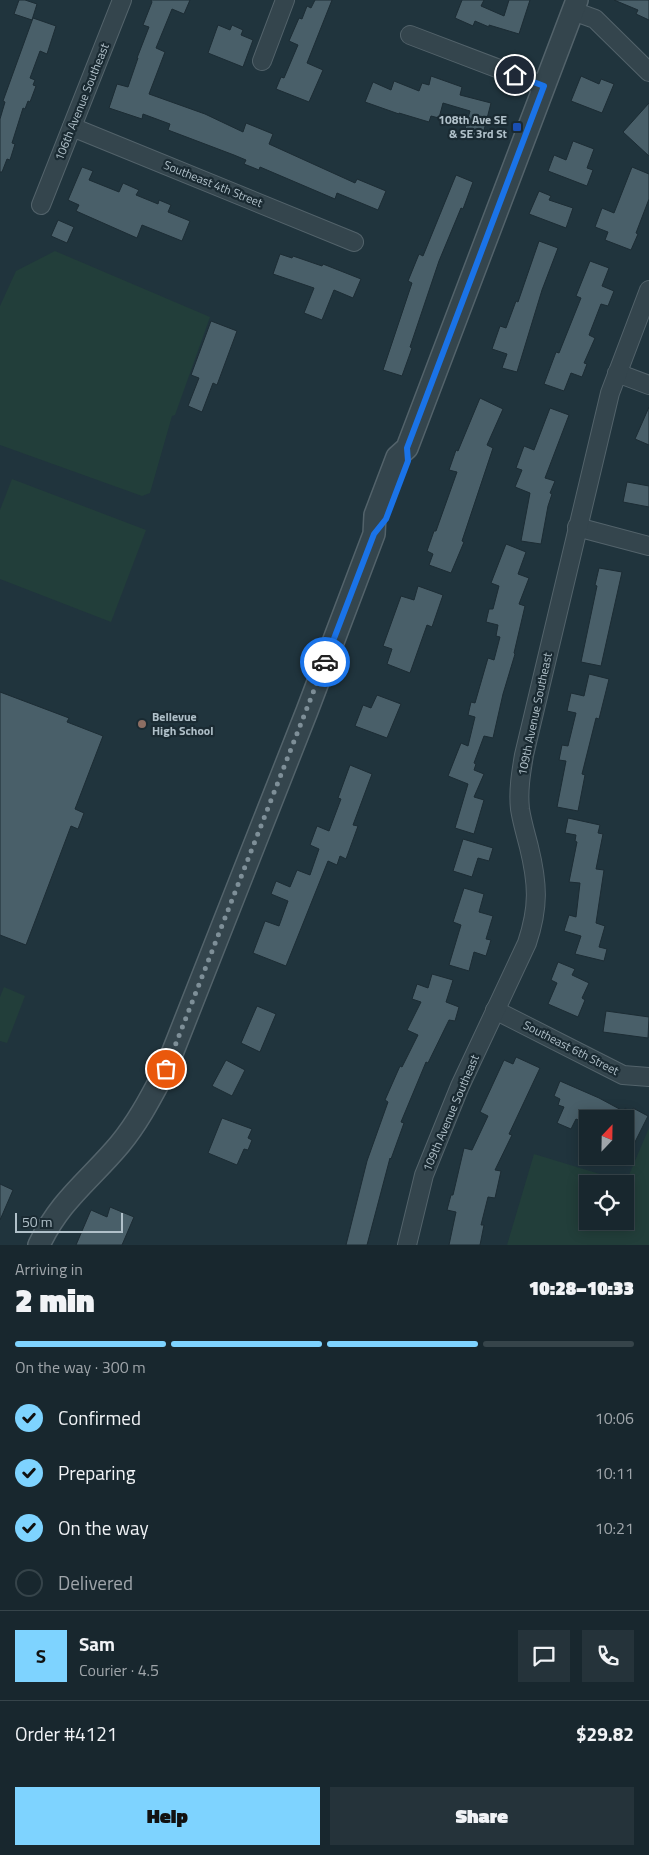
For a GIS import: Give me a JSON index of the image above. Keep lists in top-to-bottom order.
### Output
{
  "streets": {
    "street": [
      "106th Avenue Southeast",
      "Southeast 4th Street",
      "109th Avenue Southeast",
      "Southeast 6th Street"
    ]
  },
  "crossings": [
    ["106th Avenue Southeast", "Southeast 4th Street"],
    ["109th Avenue Southeast", "Southeast 6th Street"]
  ],
  "places": {
    "transit": ["108th Ave SE & SE 3rd St"],
    "other": ["Bellevue High School"]
  },
  "scale_bar": "50 m",
  "north": "top",
  "page": {
    "scale": "50 m",
    "heading": ["2 min", "Arriving in", "10:28–10:33"],
    "panel": [
      "Sam",
      "Courier · 4.5",
      "Order #4121",
      "$29.82"
    ],
    "bar": "On the way · 300 m",
    "list": [
      ["Confirmed", "10:06"],
      ["Preparing", "10:11"],
      ["On the way", "10:21"],
      "Delivered"
    ],
    "round": "S",
    "buttons": ["Help", "Share"]
  }
}
